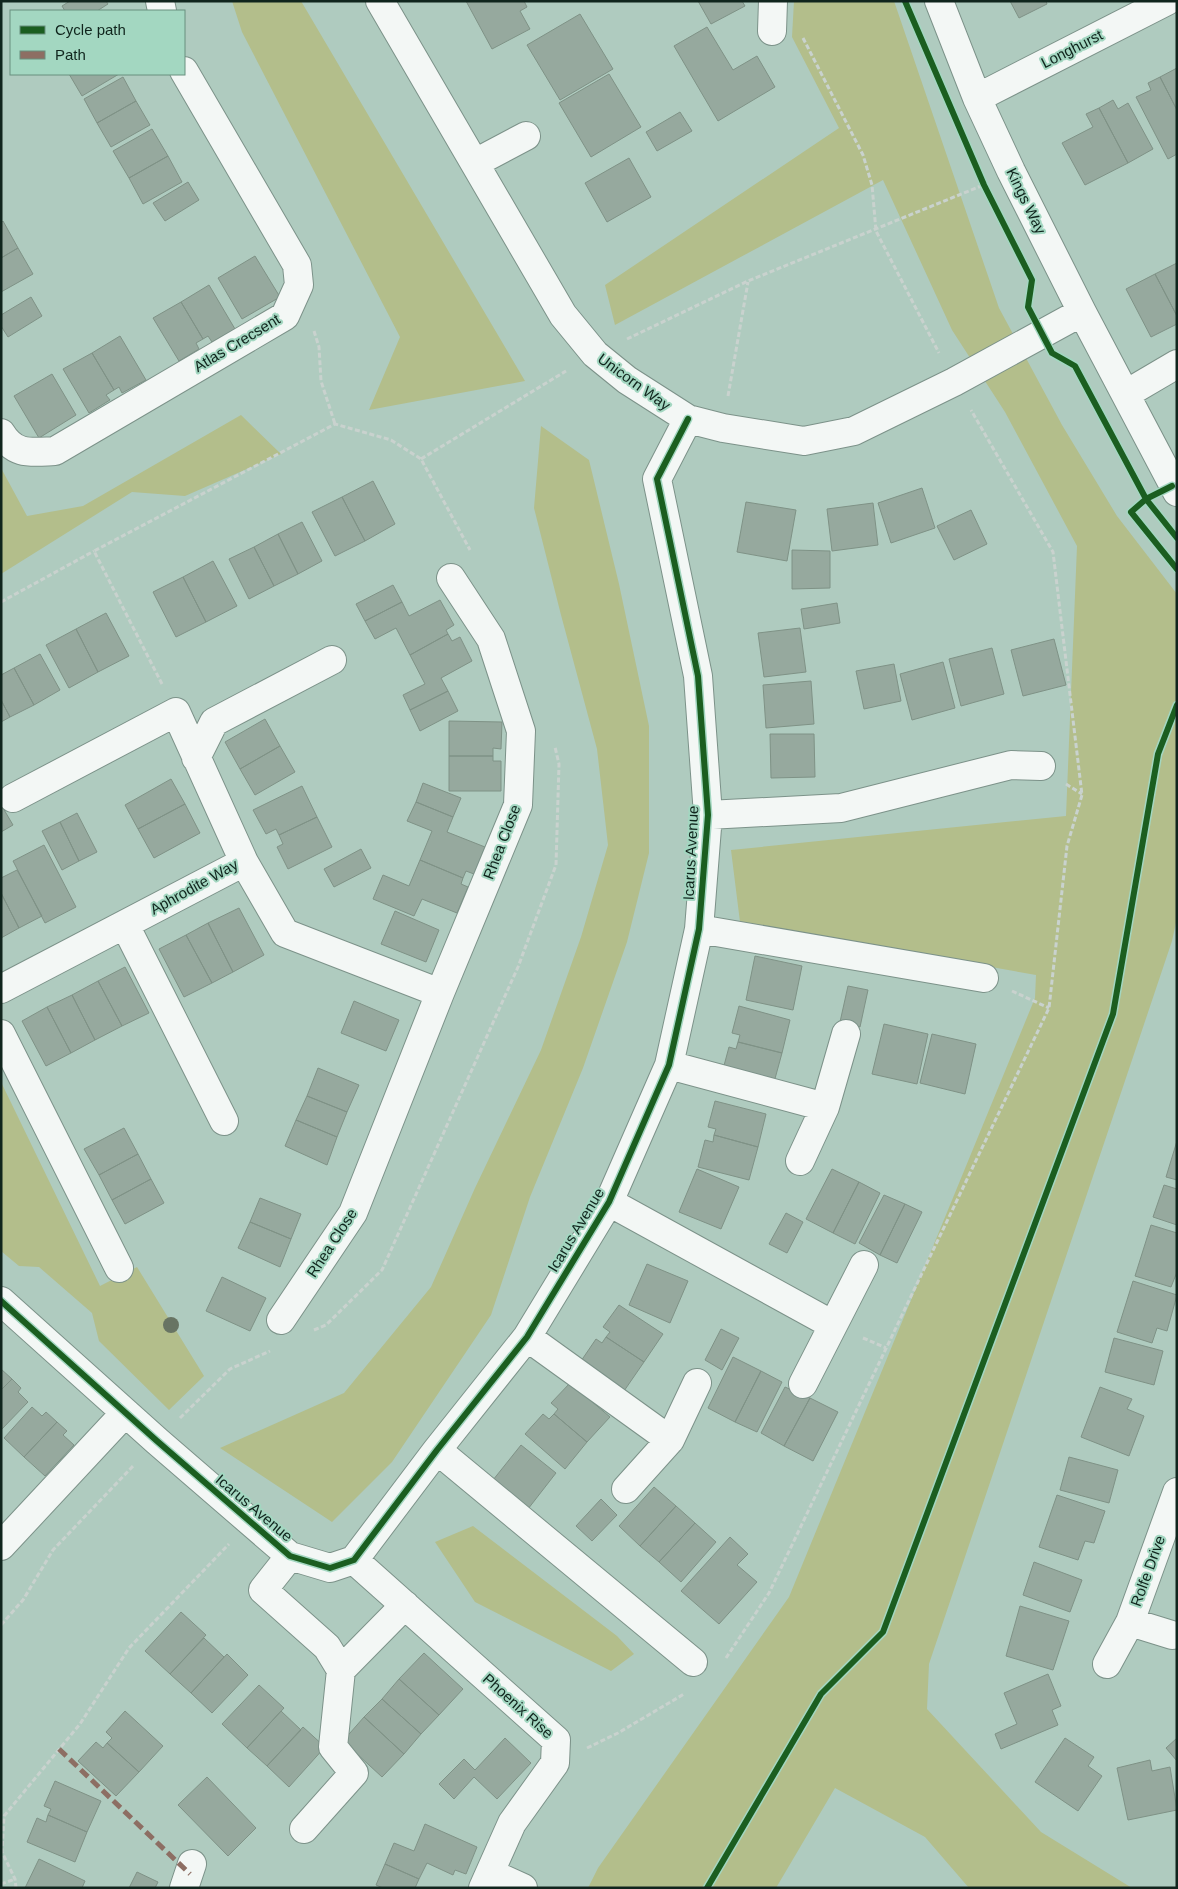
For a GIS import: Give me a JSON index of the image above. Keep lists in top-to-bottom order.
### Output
{
  "streets": {
    "street": [
      "Longhurst",
      "Kings Way",
      "Atlas Crecsent",
      "Unicorn Way",
      "Rhea Close",
      "Icarus Avenue",
      "Aphrodite Way",
      "Rolfe Drive",
      "Phoenix Rise"
    ]
  },
  "crossings": [
    ["Longhurst", "Kings Way"],
    ["Kings Way", "Unicorn Way"],
    ["Unicorn Way", "Icarus Avenue"],
    ["Icarus Avenue", "Phoenix Rise"]
  ],
  "legend": ["Cycle path", "Path"]
}
